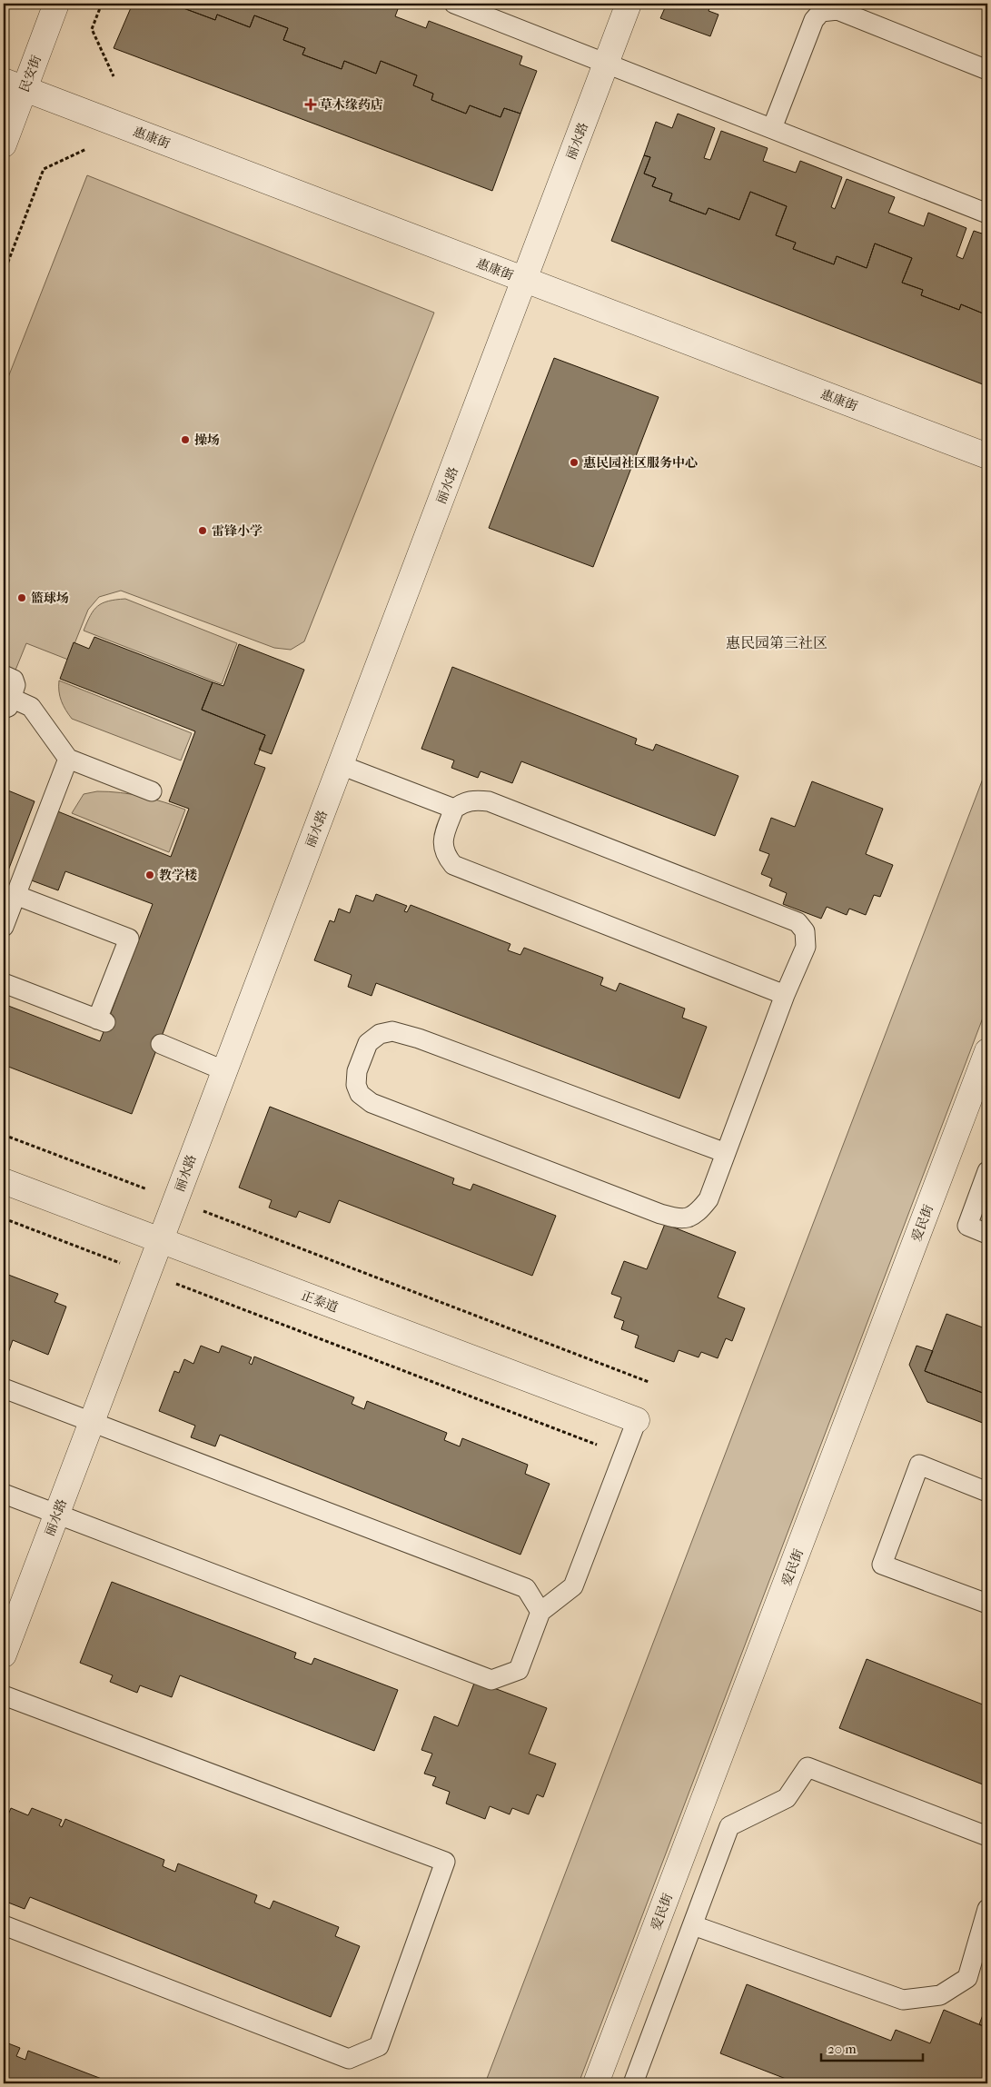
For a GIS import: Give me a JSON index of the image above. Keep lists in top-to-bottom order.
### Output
{
  "streets": {
    "street": [
      "民安街",
      "惠康街",
      "丽水路",
      "爱民街",
      "正泰道"
    ]
  },
  "crossings": [
    ["民安街", "惠康街"],
    ["惠康街", "丽水路"],
    ["丽水路", "正泰道"]
  ],
  "districts": ["惠民园第三社区"],
  "places": {
    "health": ["草木缘药店"],
    "other": [
      "操场",
      "惠民园社区服务中心",
      "雷锋小学",
      "篮球场",
      "教学楼"
    ]
  },
  "scale_bar": "20 m"
}
